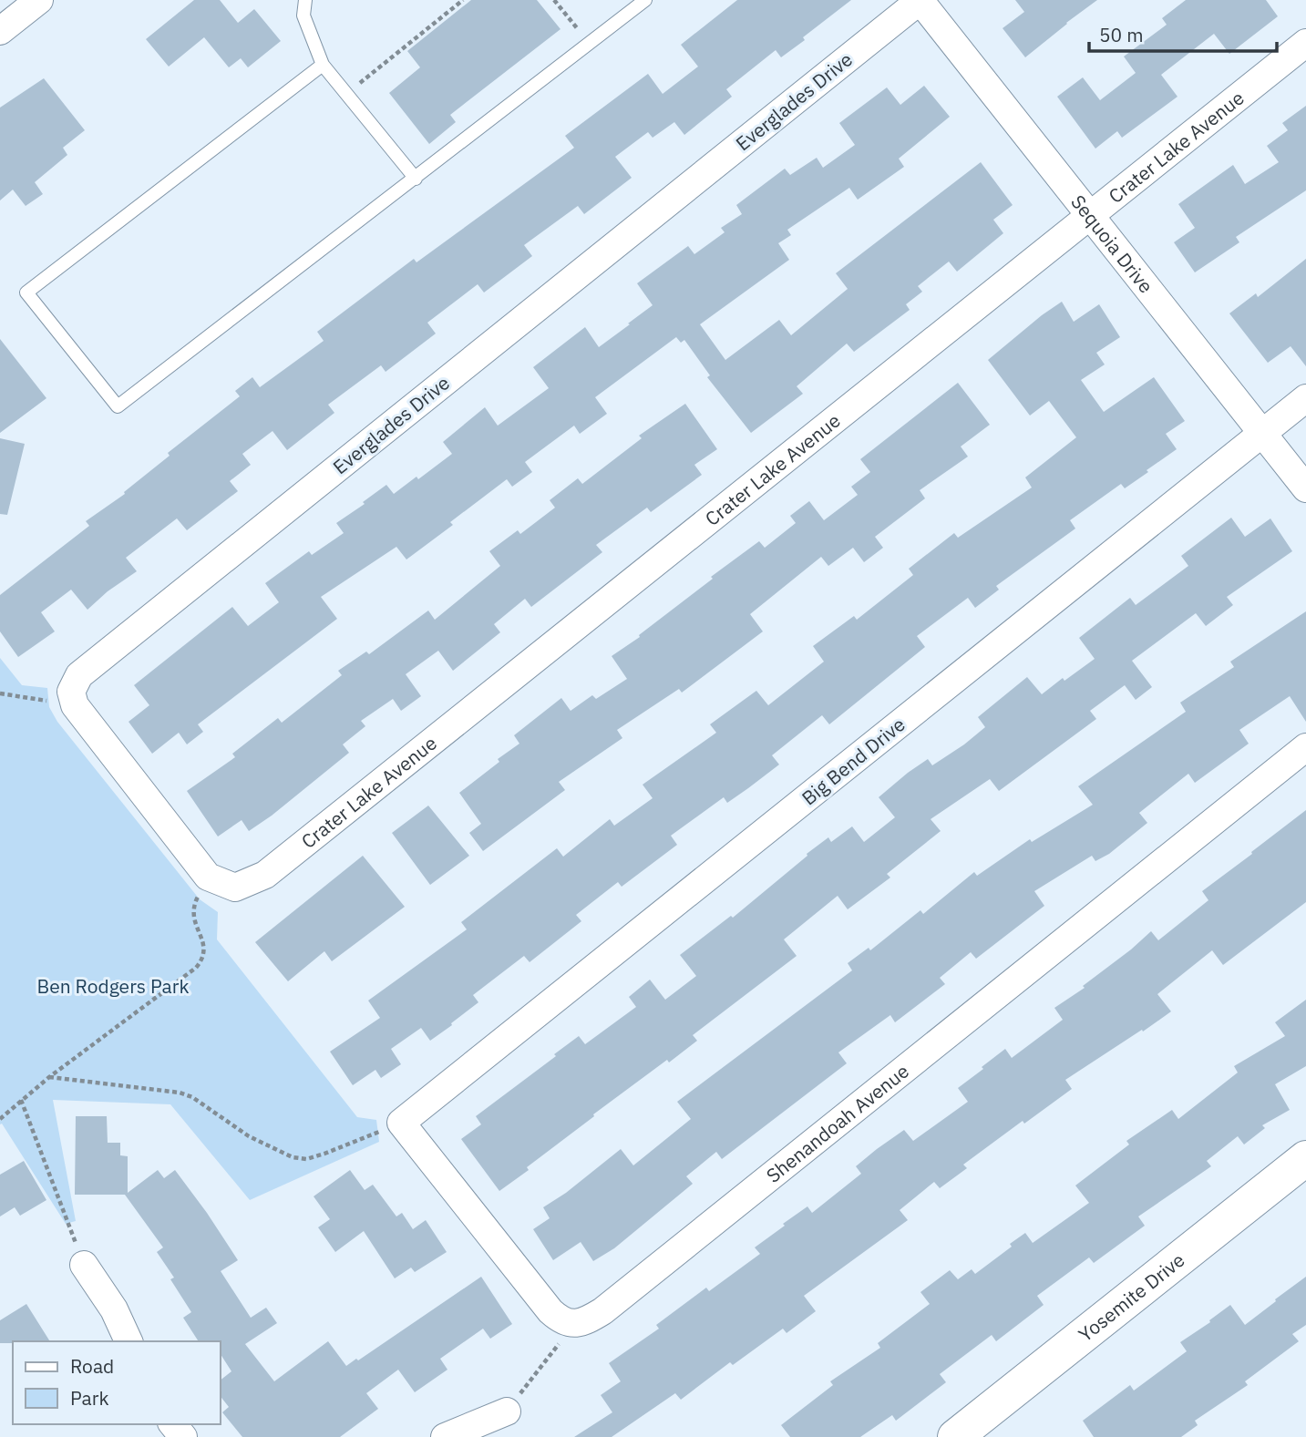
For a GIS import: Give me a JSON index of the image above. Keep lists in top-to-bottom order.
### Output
{
  "streets": {
    "street": [
      "Everglades Drive",
      "Crater Lake Avenue",
      "Sequoia Drive",
      "Big Bend Drive",
      "Shenandoah Avenue",
      "Yosemite Drive"
    ]
  },
  "crossings": [
    ["Everglades Drive", "Sequoia Drive"],
    ["Crater Lake Avenue", "Sequoia Drive"],
    ["Sequoia Drive", "Big Bend Drive"]
  ],
  "parks": ["Ben Rodgers Park"],
  "legend": ["Road", "Park"],
  "scale_bar": "50 m"
}
